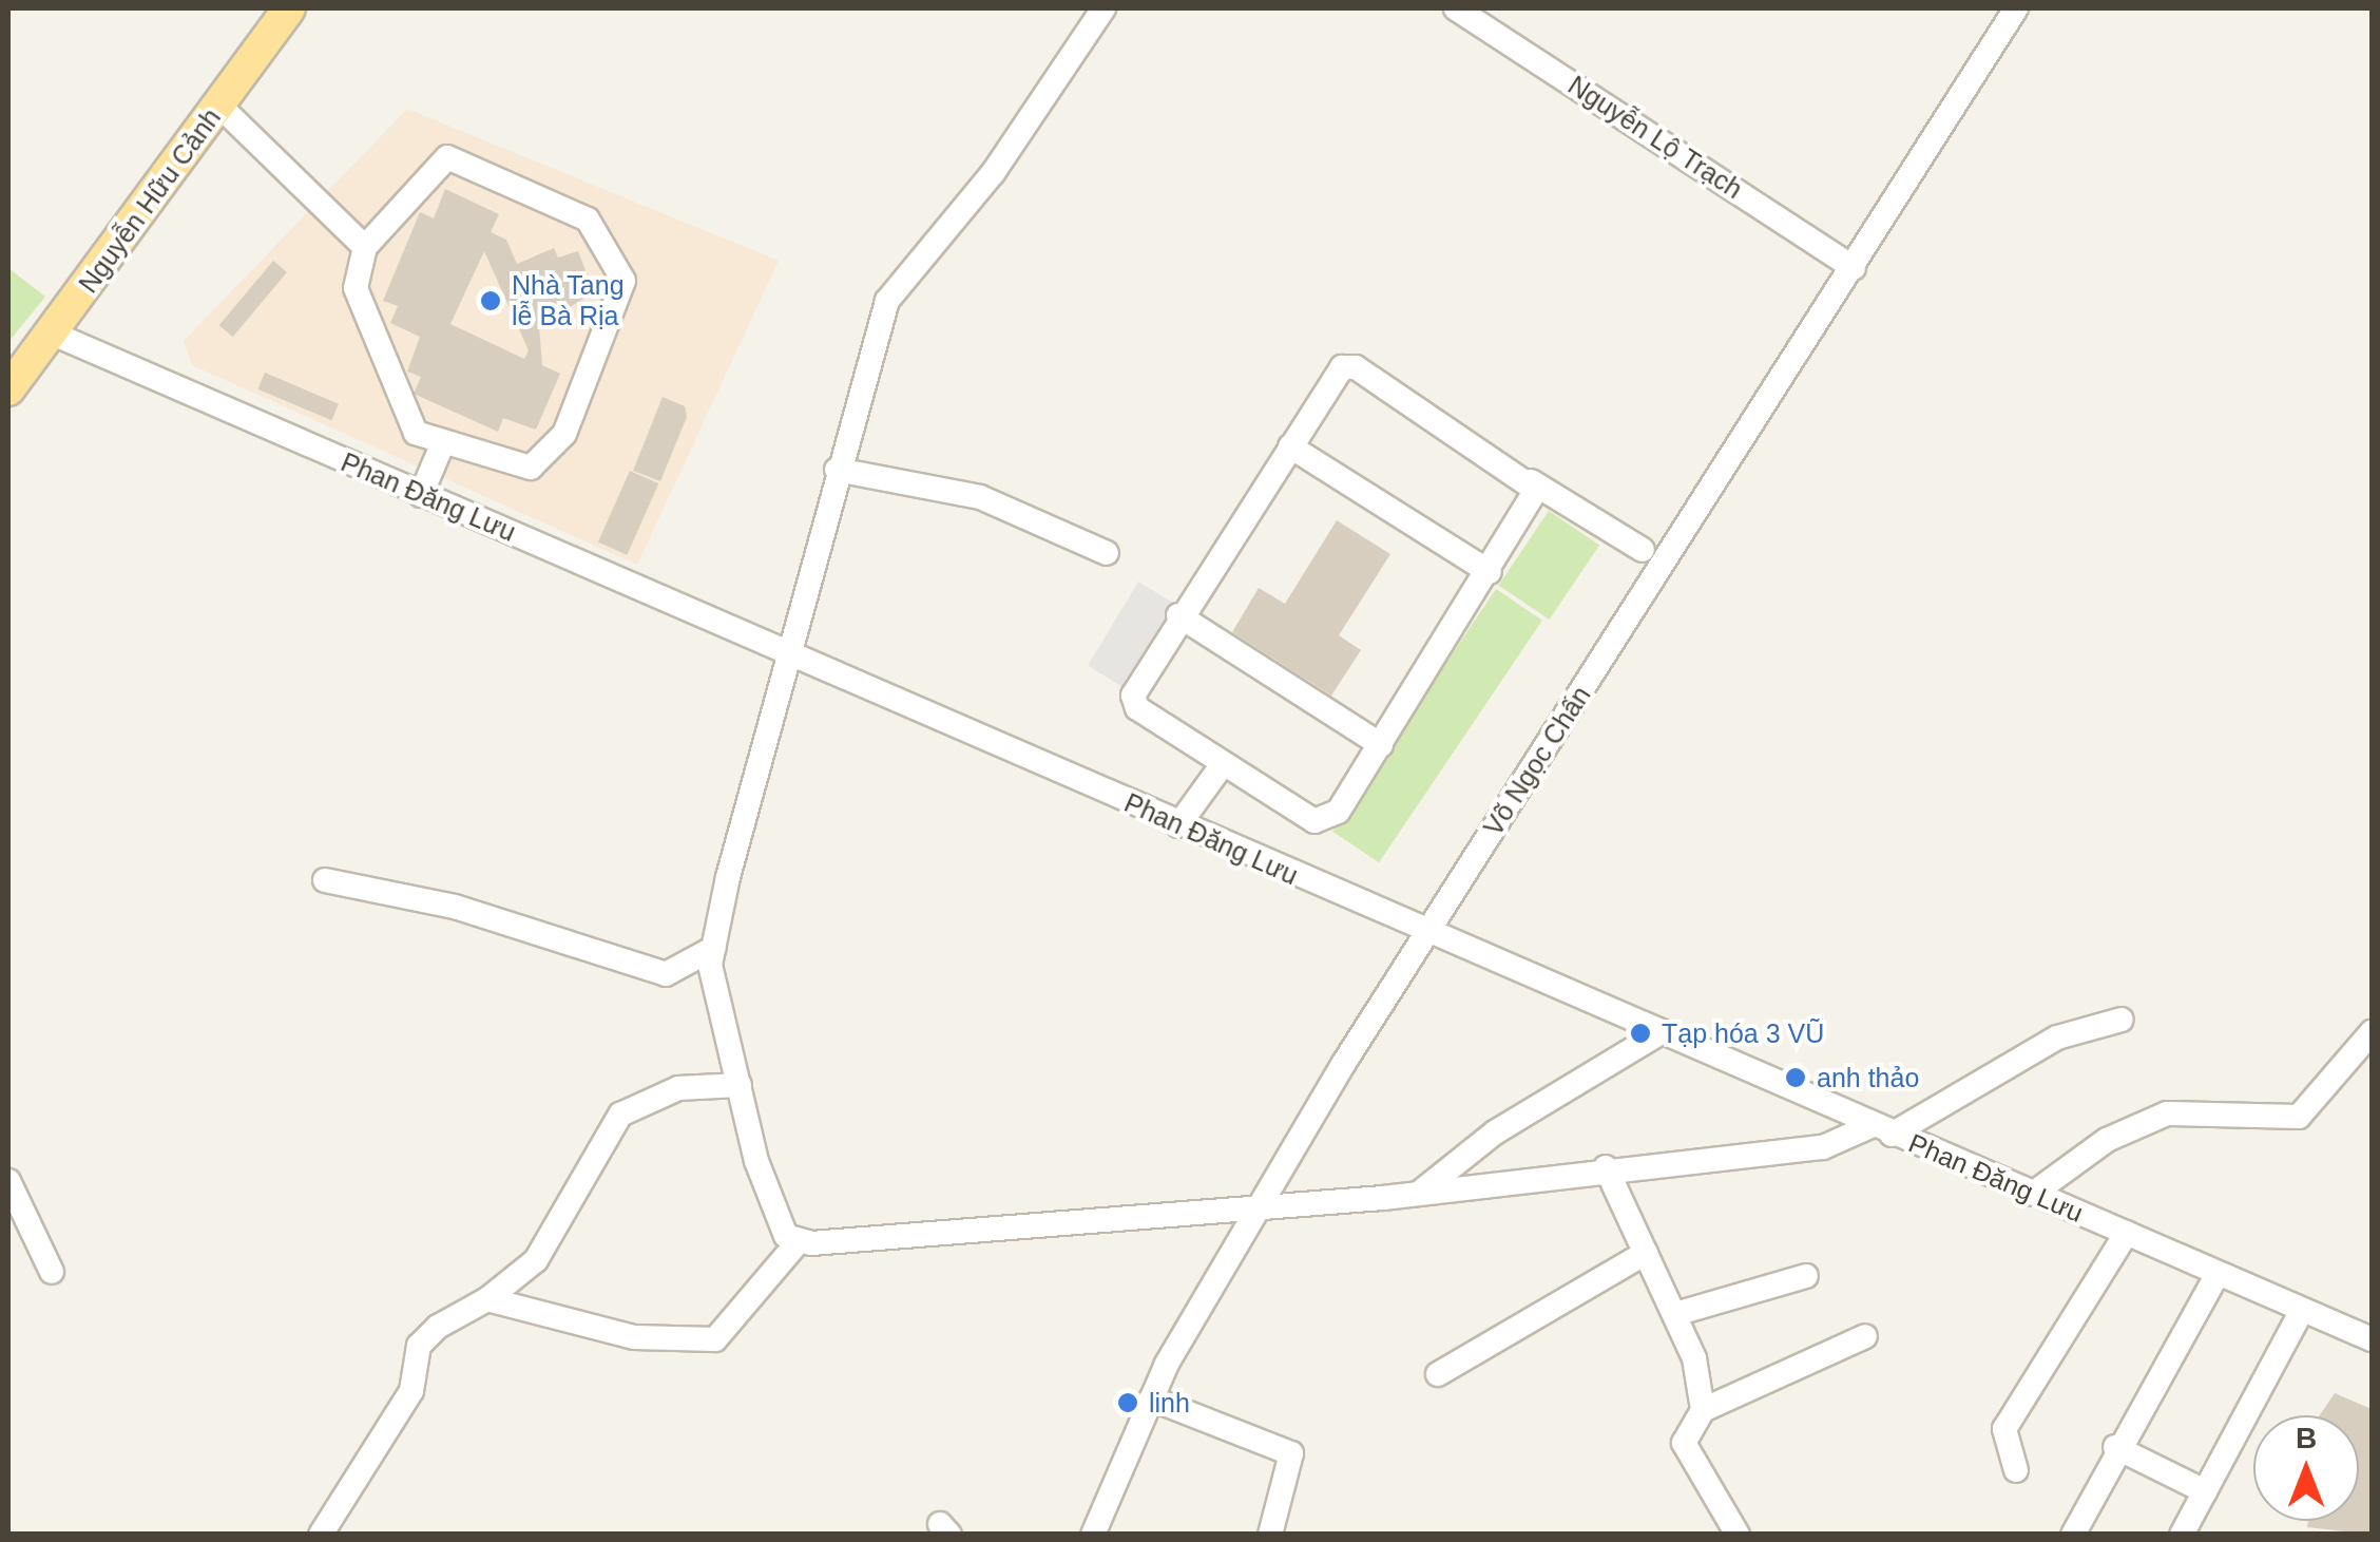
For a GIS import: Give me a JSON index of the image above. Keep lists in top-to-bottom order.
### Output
{
  "streets": {
    "main road": ["Nguyễn Hữu Cảnh"],
    "street": ["Nguyễn Lộ Trạch", "Phan Đăng Lưu", "Võ Ngọc Chấn"]
  },
  "crossings": [
    ["Nguyễn Lộ Trạch", "Võ Ngọc Chấn"],
    ["Nguyễn Hữu Cảnh", "Phan Đăng Lưu"],
    ["Phan Đăng Lưu", "Võ Ngọc Chấn"]
  ],
  "places": [
    "Nhà Tang lễ Bà Rịa",
    "Tạp hóa 3 VŨ",
    "anh thảo",
    "linh"
  ],
  "north": "top"
}
